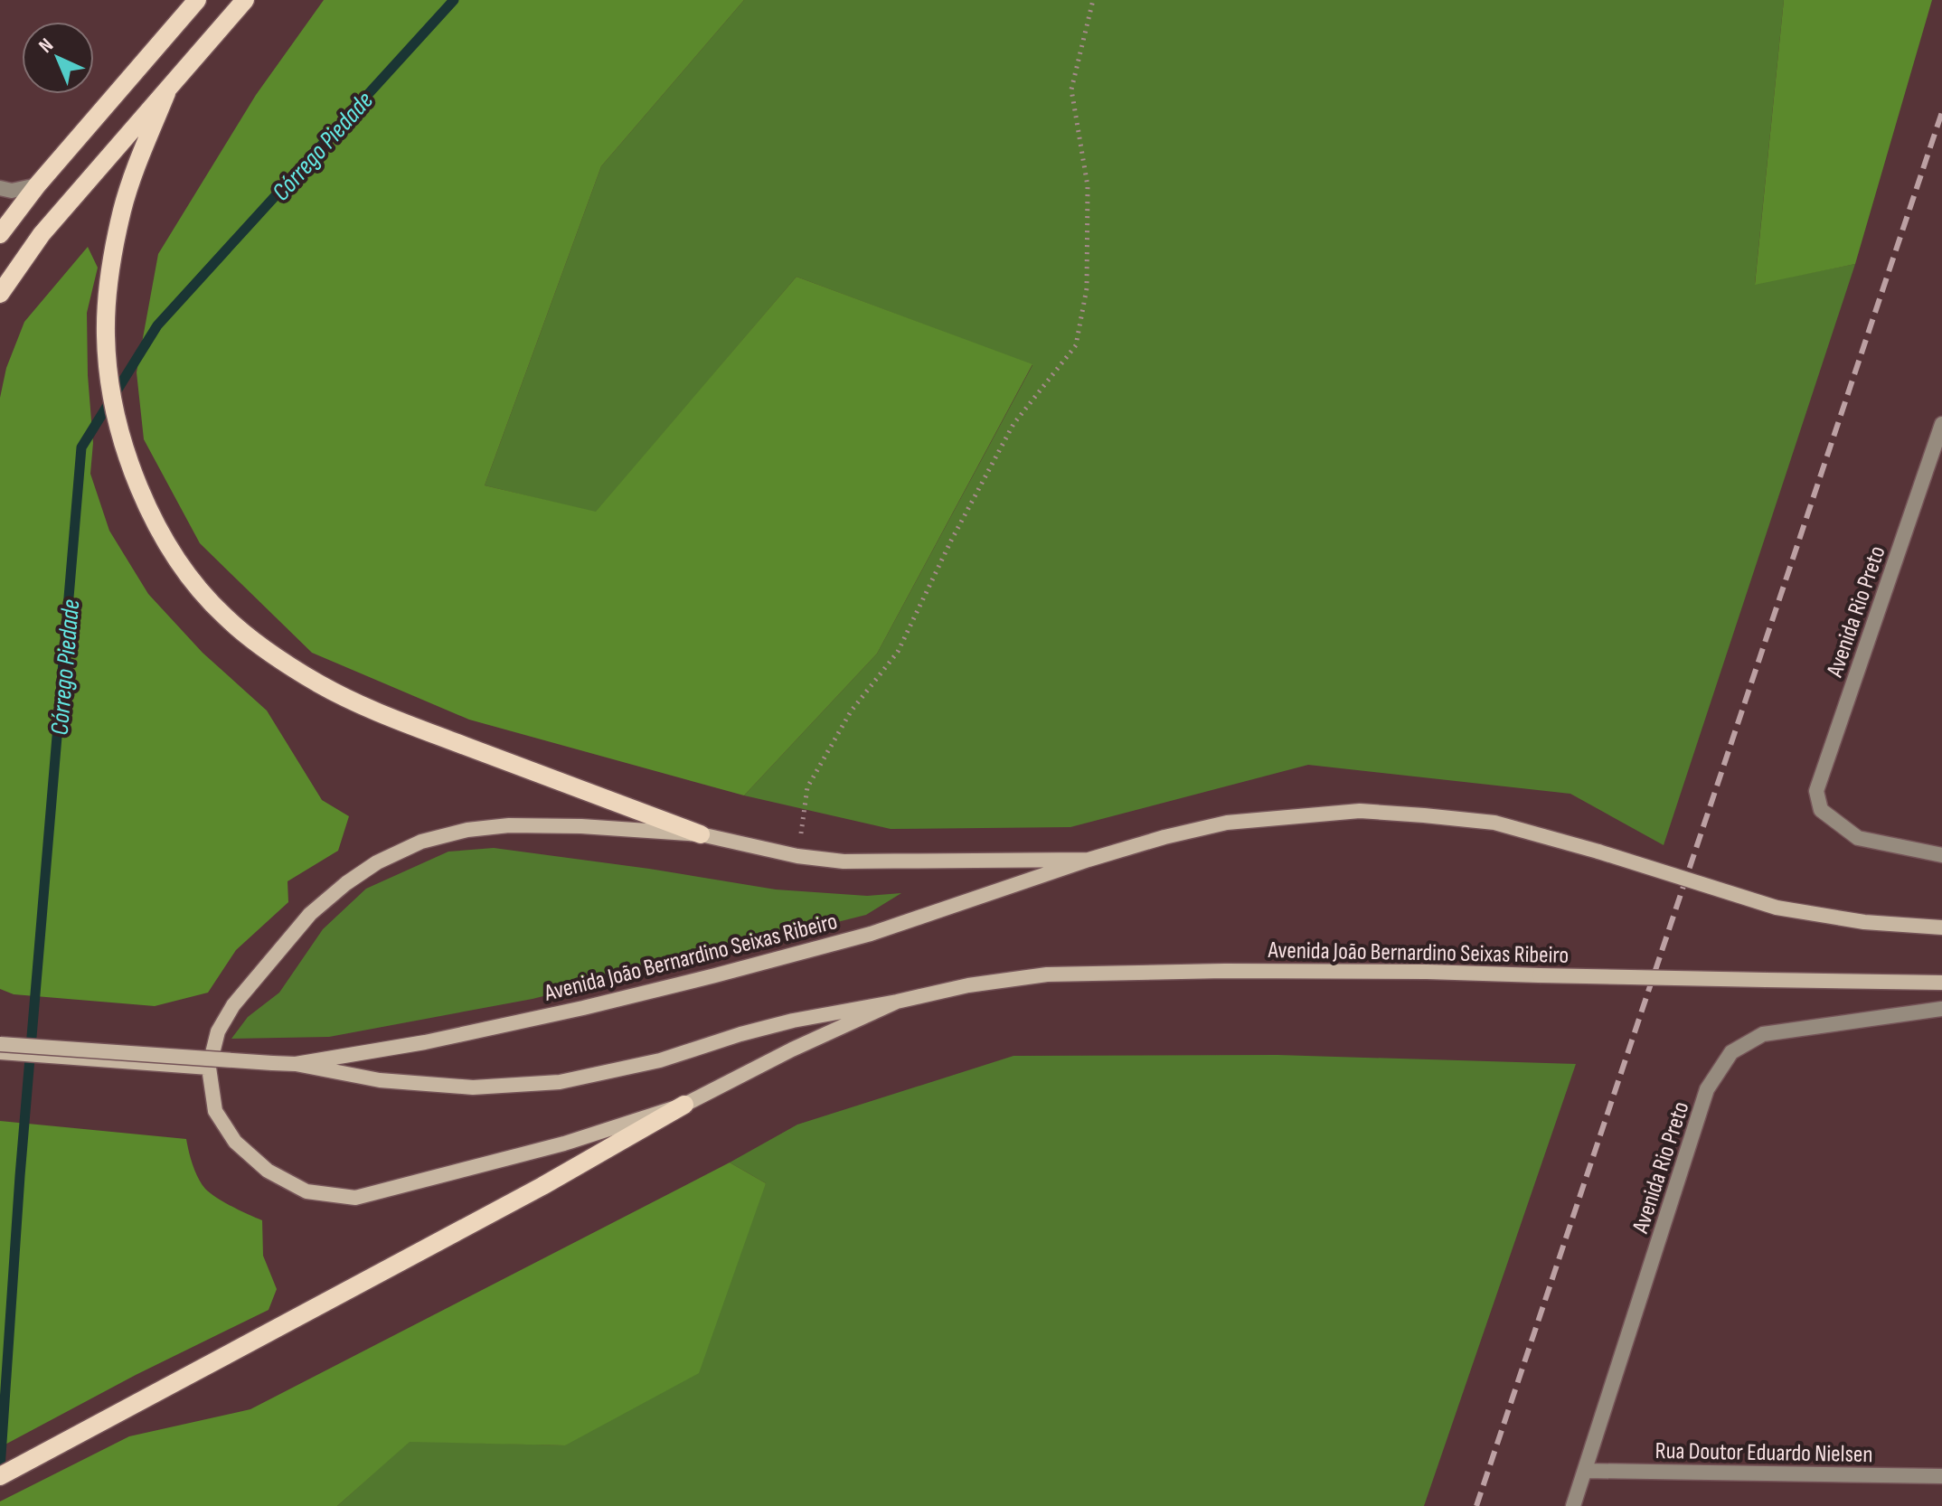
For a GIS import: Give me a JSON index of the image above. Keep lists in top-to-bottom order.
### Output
{
  "streets": {
    "main road": ["Avenida João Bernardino Seixas Ribeiro"],
    "street": ["Avenida Rio Preto", "Rua Doutor Eduardo Nielsen"]
  },
  "crossings": [
    ["Avenida Rio Preto", "Rua Doutor Eduardo Nielsen"]
  ],
  "water": ["Córrego Piedade"],
  "north": "top left"
}
